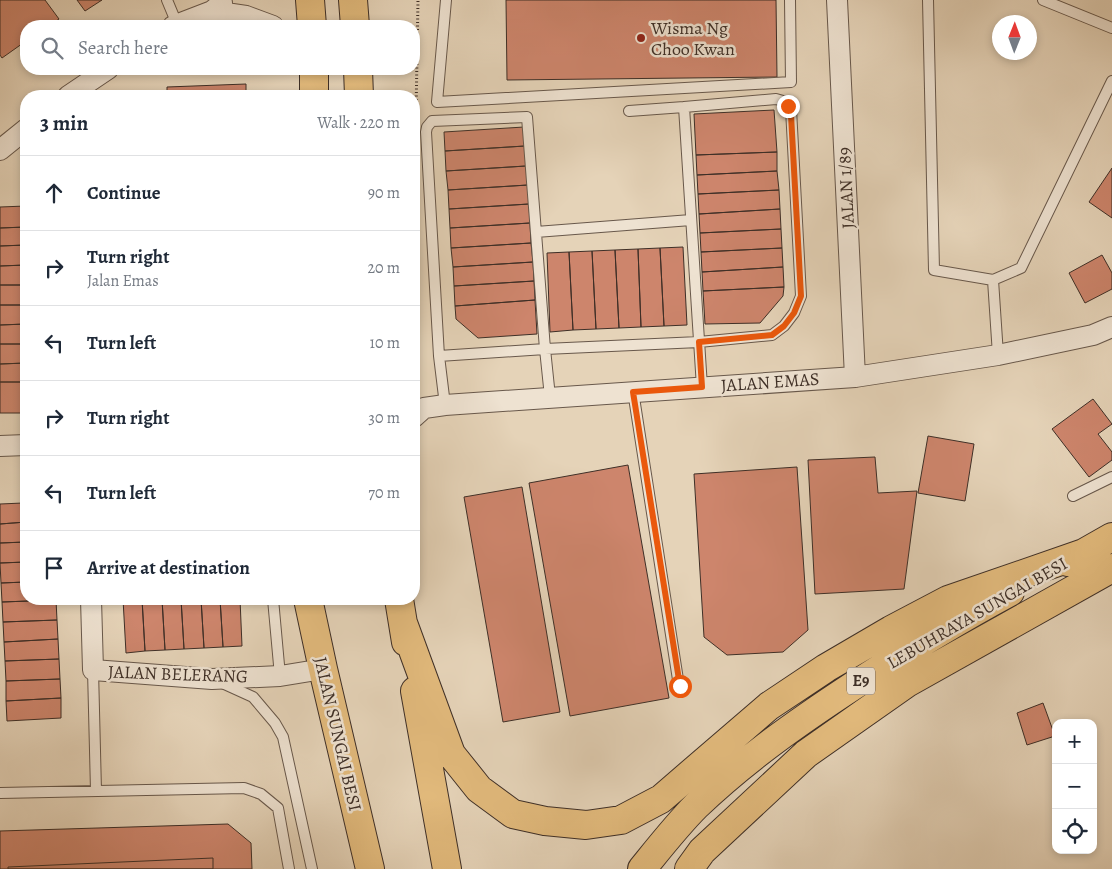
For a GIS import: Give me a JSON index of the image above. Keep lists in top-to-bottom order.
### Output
{
  "streets": {
    "highway": ["LEBUHRAYA SUNGAI BESI", "E9", "JALAN SUNGAI BESI"],
    "street": ["JALAN 1/89", "JALAN EMAS", "JALAN BELERANG"]
  },
  "crossings": [
    ["JALAN 1/89", "JALAN EMAS"],
    ["JALAN BELERANG", "JALAN SUNGAI BESI"]
  ],
  "places": ["Wisma Ng Choo Kwan"],
  "north": "top",
  "page": {
    "search": "Search here",
    "heading": ["3 min", "Walk · 220 m"],
    "list": [
      ["Continue", "90 m"],
      ["Turn right", "Jalan Emas", "20 m"],
      ["Turn left", "10 m"],
      ["Turn right", "30 m"],
      ["Turn left", "70 m"],
      "Arrive at destination"
    ],
    "map_buttons": ["+", "−"]
  }
}
